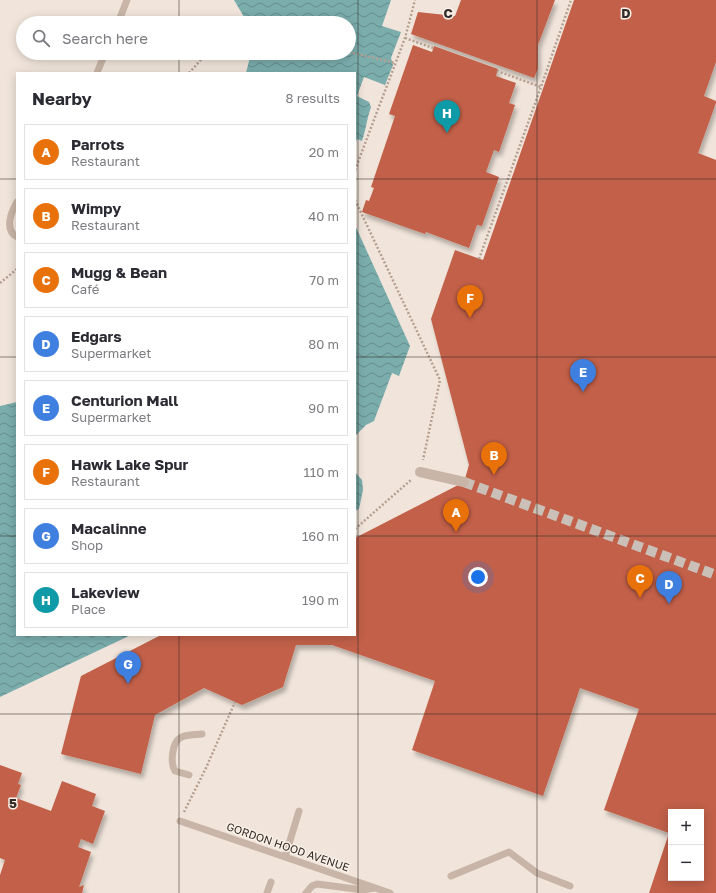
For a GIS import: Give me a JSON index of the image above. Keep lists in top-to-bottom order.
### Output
{
  "streets": {
    "lane": ["GORDON HOOD AVENUE"]
  },
  "page": {
    "search": "Search here",
    "heading": ["Nearby", "8 results"],
    "pins": [
      "H",
      "F",
      "E",
      "B",
      "A",
      "C",
      "D",
      "G"
    ],
    "list": [
      {
        "mark": "A",
        "name": "Parrots",
        "note": "Restaurant",
        "value": "20 m"
      },
      {
        "mark": "B",
        "name": "Wimpy",
        "note": "Restaurant",
        "value": "40 m"
      },
      {
        "mark": "C",
        "name": "Mugg & Bean",
        "note": "Café",
        "value": "70 m"
      },
      {
        "mark": "D",
        "name": "Edgars",
        "note": "Supermarket",
        "value": "80 m"
      },
      {
        "mark": "E",
        "name": "Centurion Mall",
        "note": "Supermarket",
        "value": "90 m"
      },
      {
        "mark": "F",
        "name": "Hawk Lake Spur",
        "note": "Restaurant",
        "value": "110 m"
      },
      {
        "mark": "G",
        "name": "Macalinne",
        "note": "Shop",
        "value": "160 m"
      },
      {
        "mark": "H",
        "name": "Lakeview",
        "note": "Place",
        "value": "190 m"
      }
    ],
    "map_buttons": ["+", "−"]
  },
  "grid": {
    "columns": ["C", "D"],
    "rows": ["5"]
  }
}
